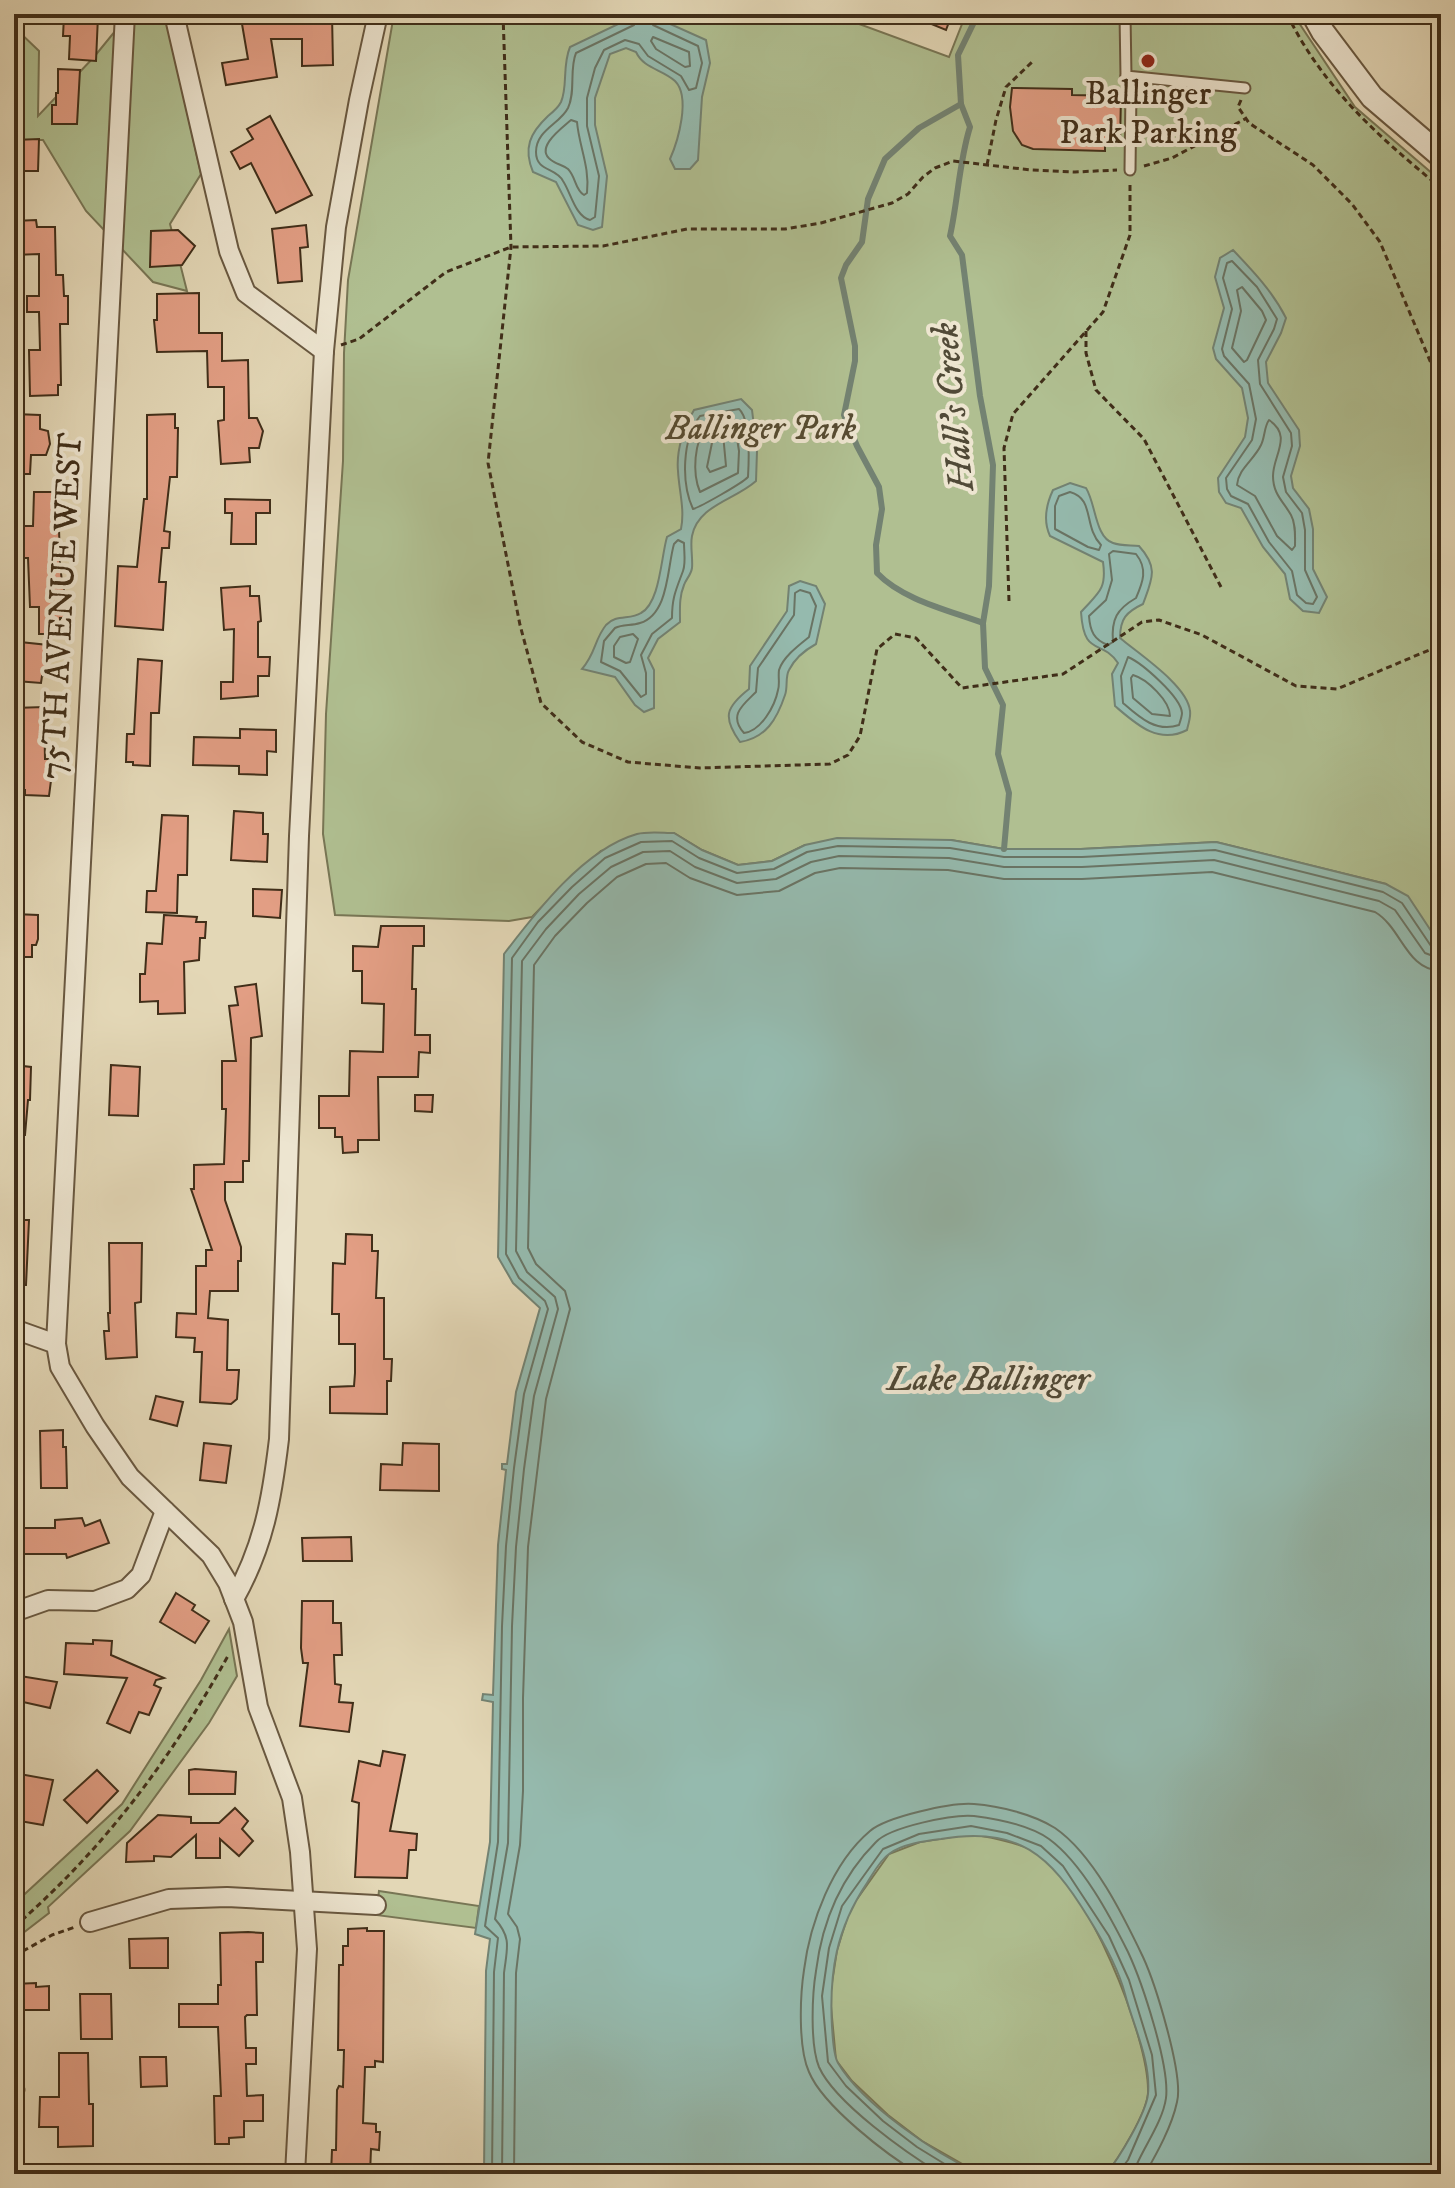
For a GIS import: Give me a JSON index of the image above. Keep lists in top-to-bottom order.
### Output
{
  "streets": {
    "street": ["75TH AVENUE WEST"]
  },
  "water": ["Hall's Creek", "Lake Ballinger"],
  "parks": ["Ballinger Park"],
  "places": ["Ballinger Park Parking"]
}
